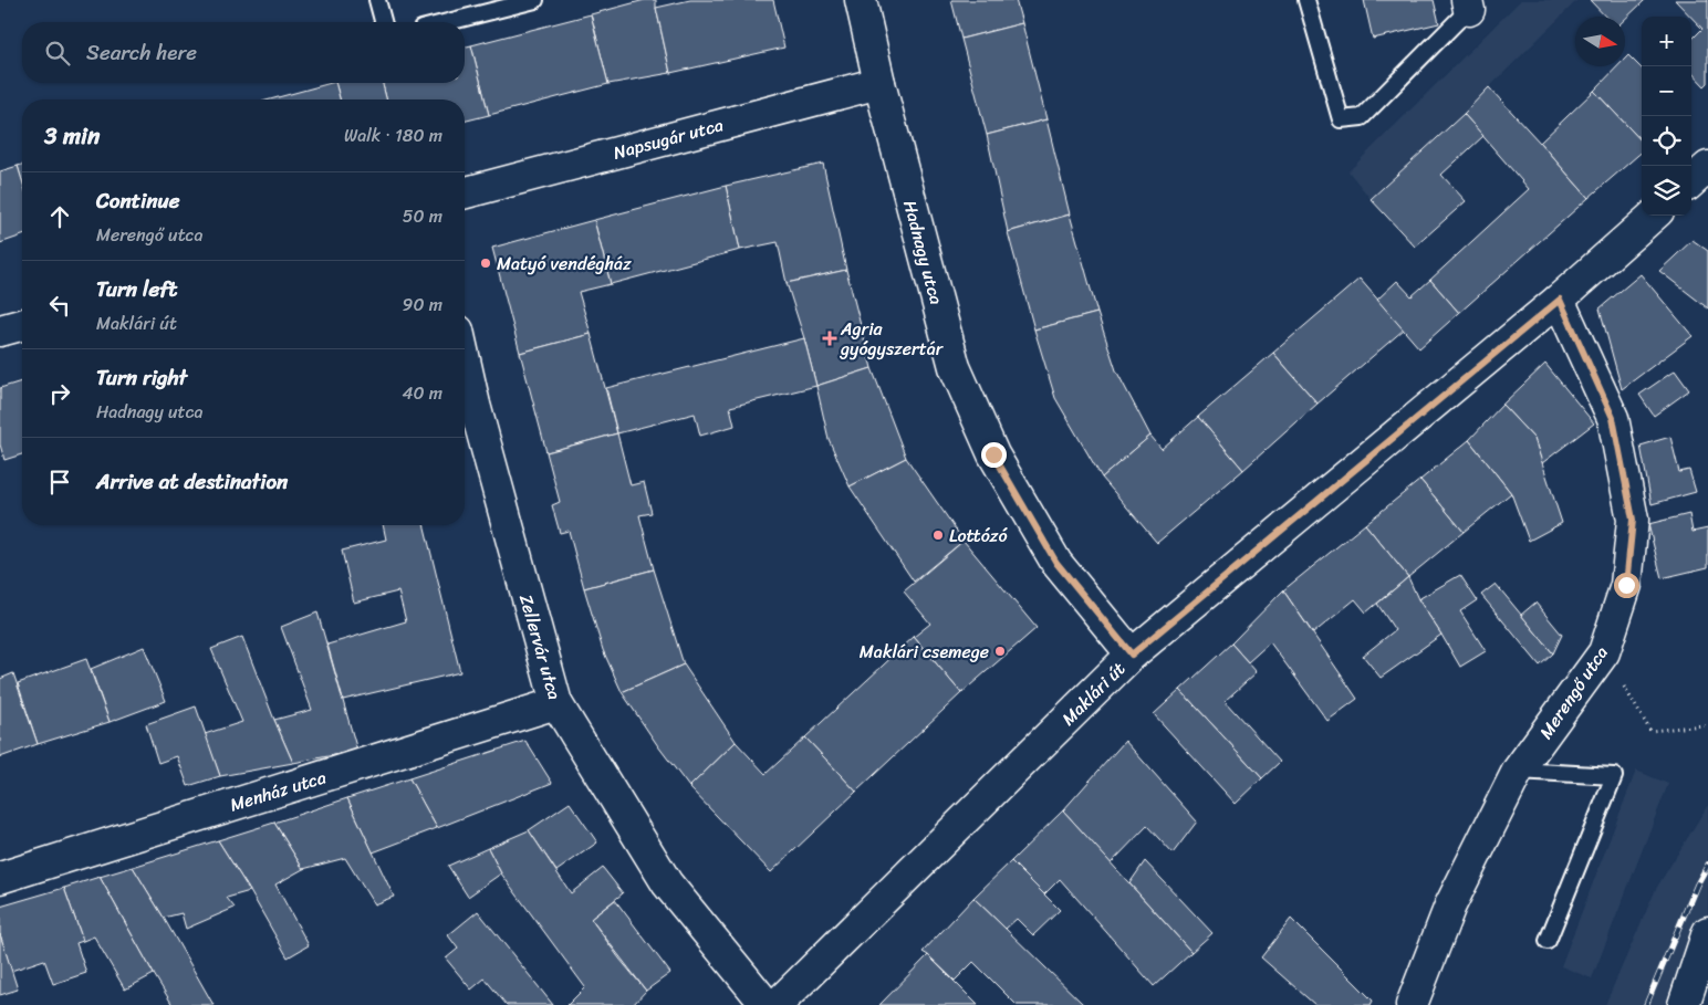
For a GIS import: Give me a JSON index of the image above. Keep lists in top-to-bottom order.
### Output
{
  "streets": {
    "street": [
      "Napsugár utca",
      "Hadnagy utca",
      "Zellervár utca",
      "Merengő utca",
      "Maklári út",
      "Menház utca"
    ]
  },
  "crossings": [
    ["Napsugár utca", "Hadnagy utca"],
    ["Hadnagy utca", "Maklári út"],
    ["Zellervár utca", "Menház utca"],
    ["Merengő utca", "Maklári út"]
  ],
  "places": {
    "other": ["Matyó vendégház", "Lottózó", "Maklári csemege"],
    "health": ["Agria gyógyszertár"]
  },
  "north": "right",
  "page": {
    "map_buttons": ["+", "−"],
    "search": "Search here",
    "heading": ["3 min", "Walk · 180 m"],
    "list": [
      ["Continue", "Merengő utca", "50 m"],
      ["Turn left", "Maklári út", "90 m"],
      ["Turn right", "Hadnagy utca", "40 m"],
      "Arrive at destination"
    ]
  }
}
